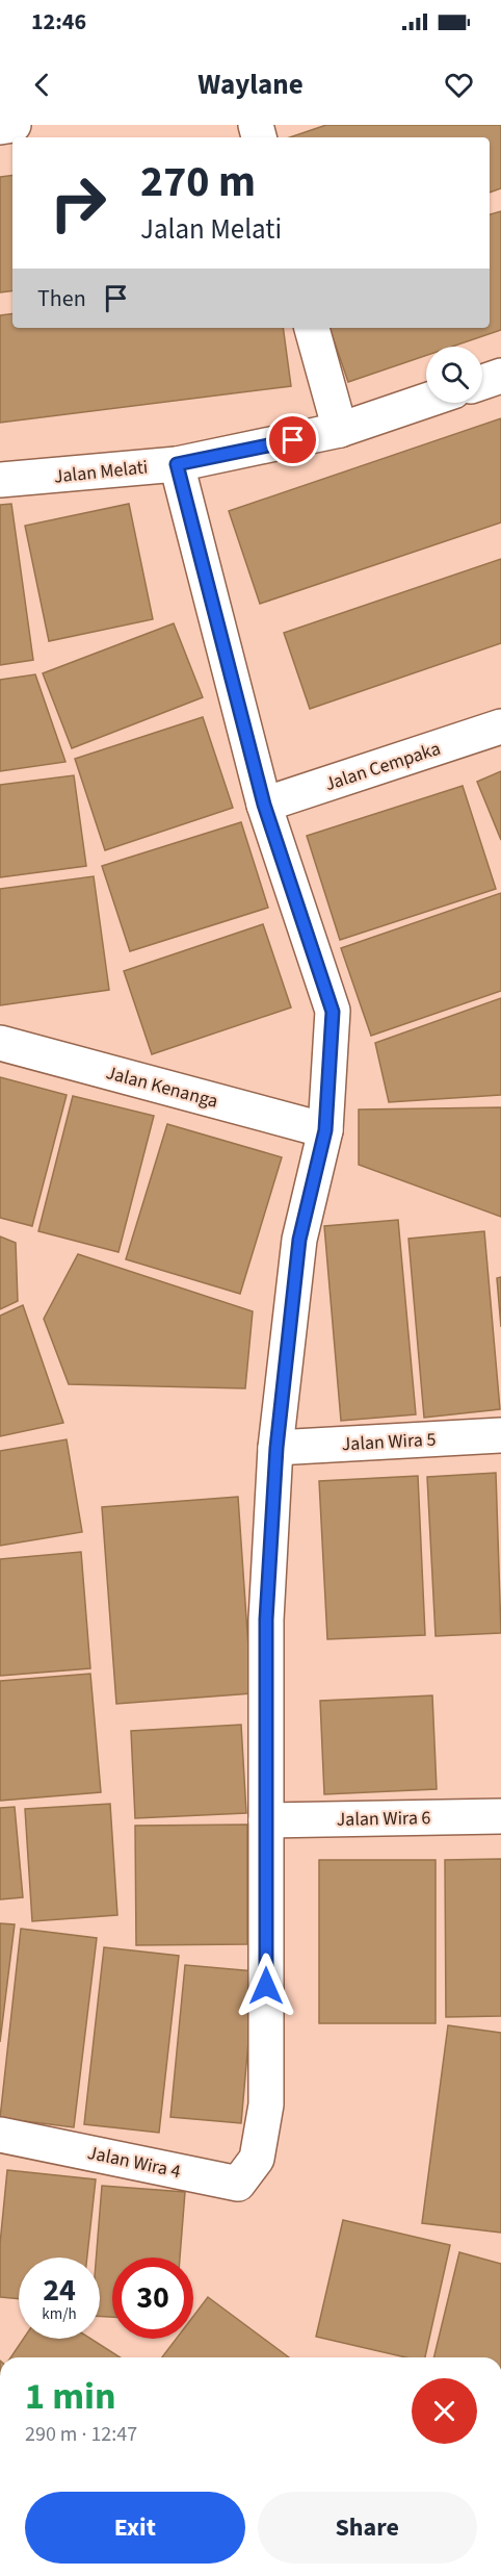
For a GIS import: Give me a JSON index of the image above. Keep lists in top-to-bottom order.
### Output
{
  "streets": {
    "street": [
      "Jalan Melati",
      "Jalan Cempaka",
      "Jalan Kenanga",
      "Jalan Wira 5",
      "Jalan Wira 6",
      "Jalan Wira 4"
    ]
  },
  "crossings": [
    ["Jalan Wira 6", "Jalan Wira 4"]
  ],
  "page": {
    "status": "12:46",
    "header": "Waylane",
    "turn": ["270 m", "Jalan Melati"],
    "then": "Then",
    "speed": "24 km/h",
    "limit": "30",
    "heading": ["1 min", "290 m · 12:47"],
    "buttons": ["Exit", "Share"]
  }
}
